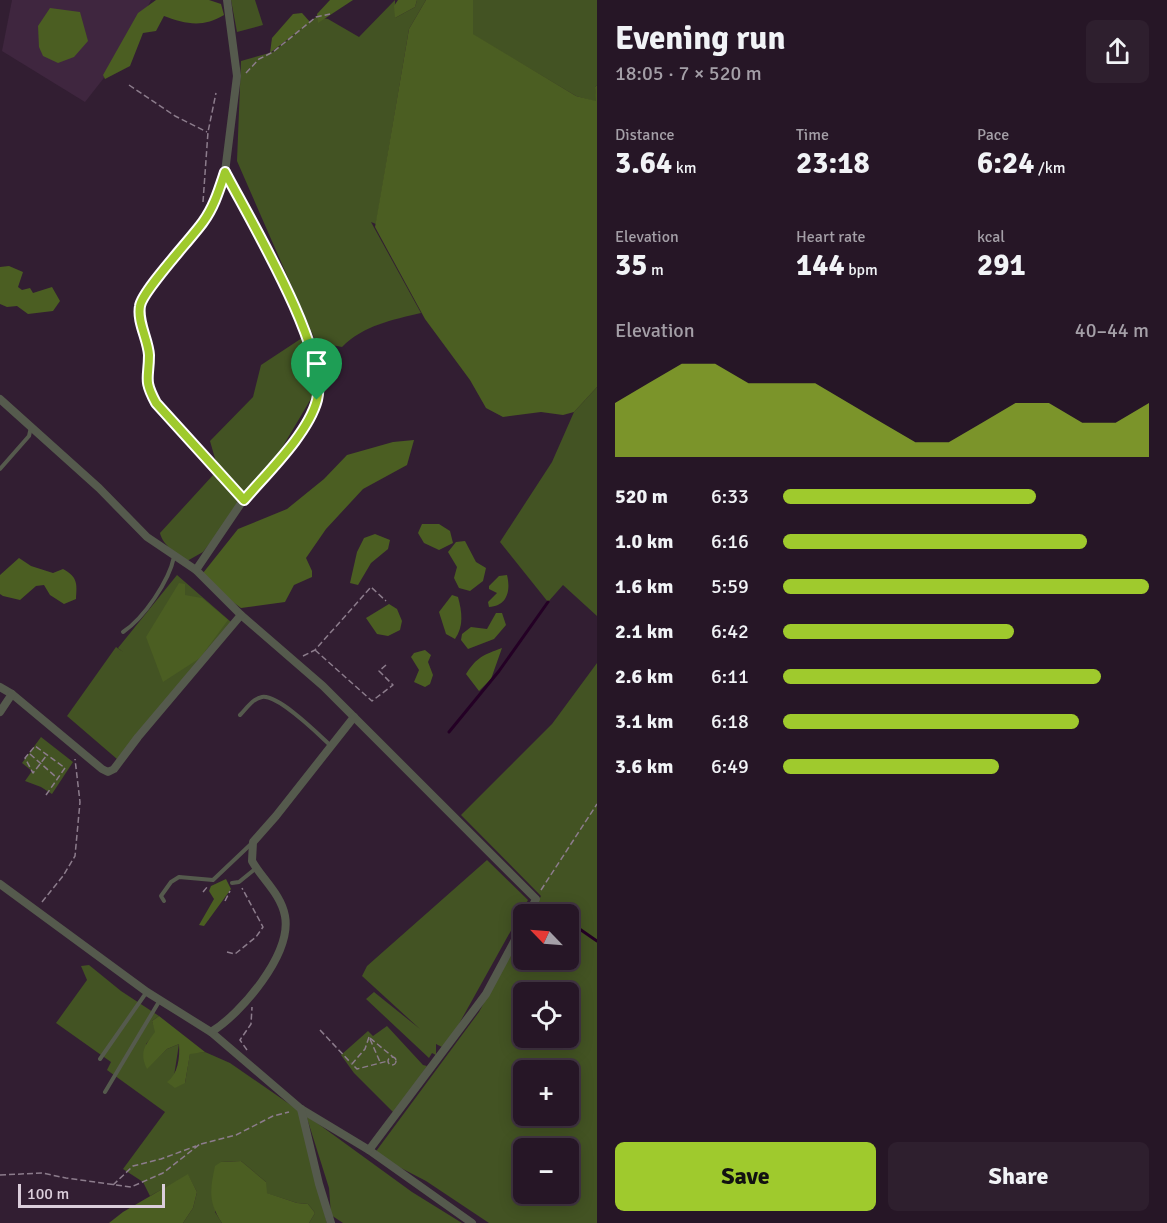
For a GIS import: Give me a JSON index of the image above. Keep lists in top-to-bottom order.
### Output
{
  "scale_bar": "100 m",
  "north": "top left",
  "page": {
    "heading": ["Evening run", "18:05 · 7 × 520 m"],
    "stats": [
      ["Distance", "3.64 km"],
      ["Time", "23:18"],
      ["Pace", "6:24 /km"],
      ["Elevation", "35 m"],
      ["Heart rate", "144 bpm"],
      ["kcal", "291"]
    ],
    "chart": ["Elevation", "40–44 m"],
    "list": [
      {
        "name": "520 m",
        "note": "6:33"
      },
      {
        "name": "1.0 km",
        "note": "6:16"
      },
      {
        "name": "1.6 km",
        "note": "5:59"
      },
      {
        "name": "2.1 km",
        "note": "6:42"
      },
      {
        "name": "2.6 km",
        "note": "6:11"
      },
      {
        "name": "3.1 km",
        "note": "6:18"
      },
      {
        "name": "3.6 km",
        "note": "6:49"
      }
    ],
    "map_buttons": ["+", "−"],
    "buttons": ["Save", "Share"],
    "scale": "100 m"
  }
}
